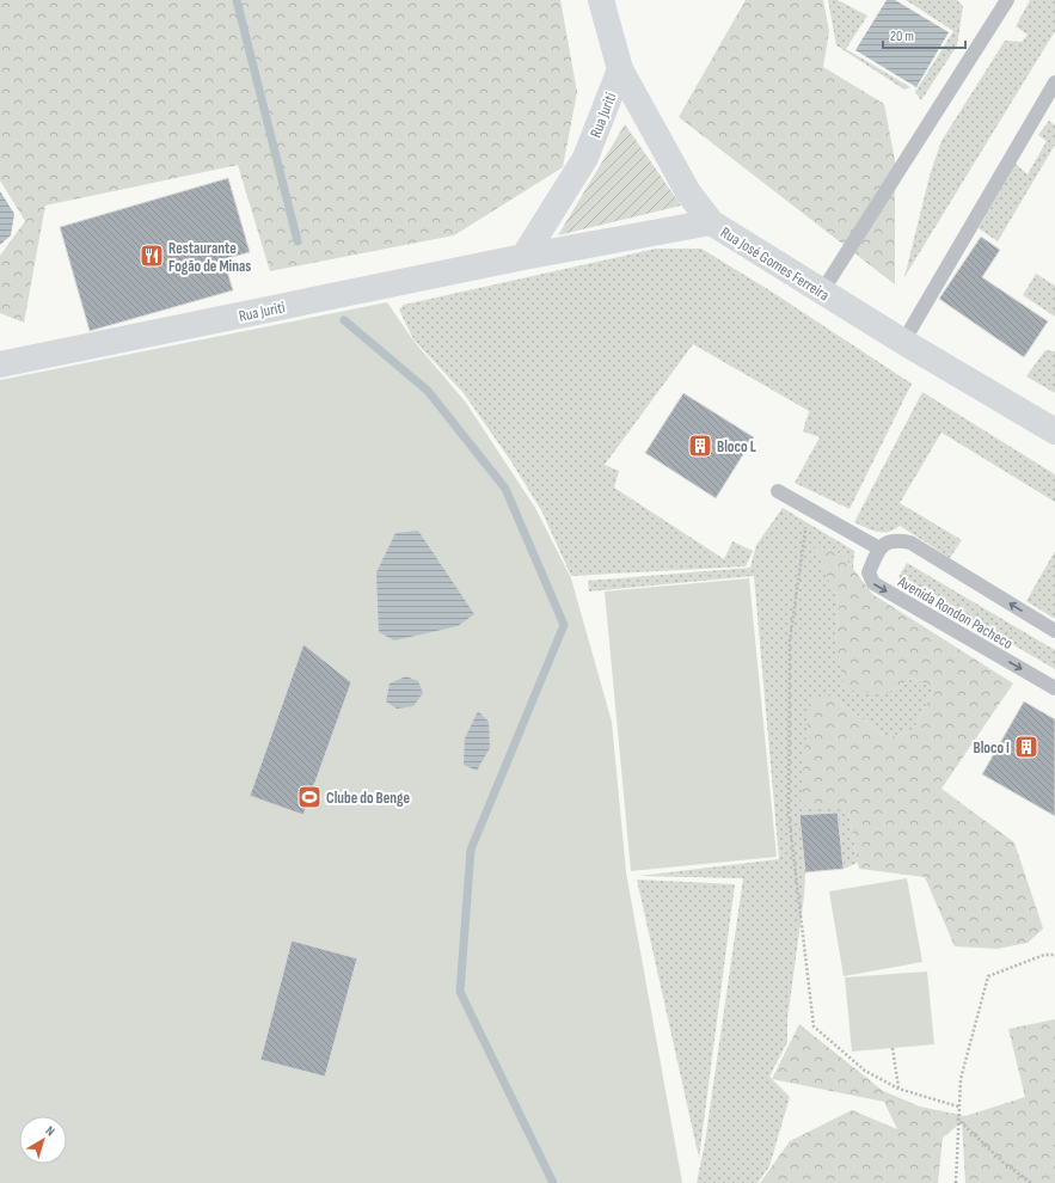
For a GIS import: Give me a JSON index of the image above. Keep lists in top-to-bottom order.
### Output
{
  "streets": {
    "street": ["Rua Juriti", "Rua José Gomes Ferreira"],
    "lane": ["Avenida Rondon Pacheco"]
  },
  "crossings": [
    ["Rua Juriti", "Rua José Gomes Ferreira"]
  ],
  "places": {
    "restaurant": ["Restaurante Fogão de Minas"],
    "building": ["Bloco L", "Bloco I"],
    "sports": ["Clube do Benge"]
  },
  "scale_bar": "20 m",
  "north": "top right"
}
